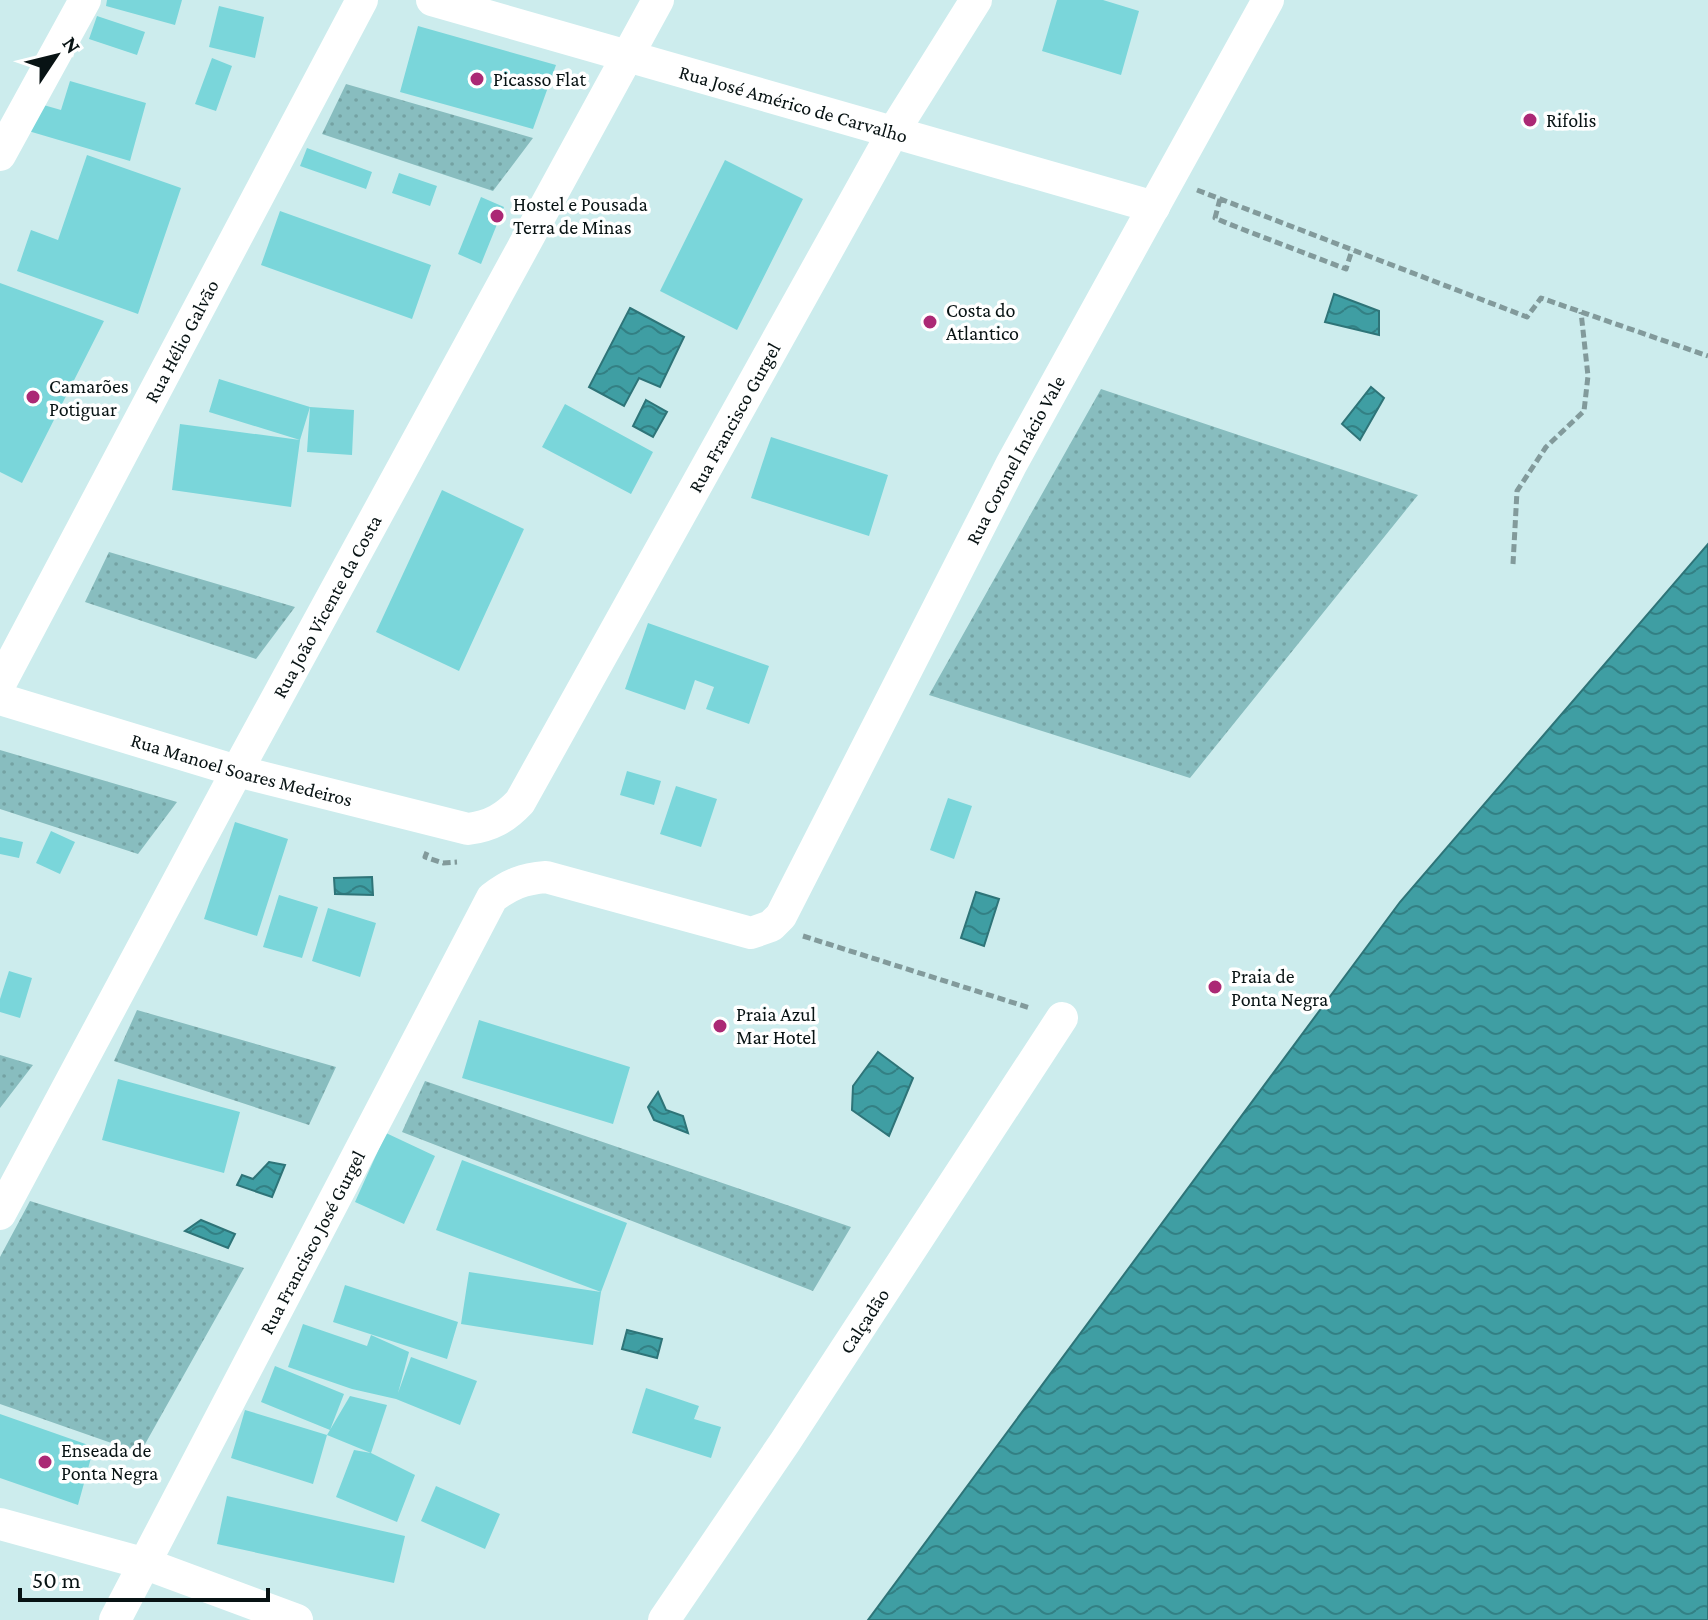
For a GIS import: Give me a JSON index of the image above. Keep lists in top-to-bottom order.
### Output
{
  "streets": {
    "street": [
      "Rua José Américo de Carvalho",
      "Rua Hélio Galvão",
      "Rua Francisco Gurgel",
      "Rua Coronel Inácio Vale",
      "Rua João Vicente da Costa",
      "Rua Manoel Soares Medeiros",
      "Rua Francisco José Gurgel",
      "Calçadão"
    ]
  },
  "crossings": [
    ["Rua José Américo de Carvalho", "Rua Francisco Gurgel"],
    ["Rua José Américo de Carvalho", "Rua Coronel Inácio Vale"],
    ["Rua José Américo de Carvalho", "Rua João Vicente da Costa"],
    ["Rua Francisco Gurgel", "Rua Manoel Soares Medeiros"],
    ["Rua Coronel Inácio Vale", "Rua Francisco José Gurgel"],
    ["Rua João Vicente da Costa", "Rua Manoel Soares Medeiros"]
  ],
  "places": [
    "Picasso Flat",
    "Rifolis",
    "Hostel e Pousada Terra de Minas",
    "Costa do Atlantico",
    "Camarões Potiguar",
    "Praia de Ponta Negra",
    "Praia Azul Mar Hotel",
    "Enseada de Ponta Negra"
  ],
  "scale_bar": "50 m",
  "north": "top right"
}
